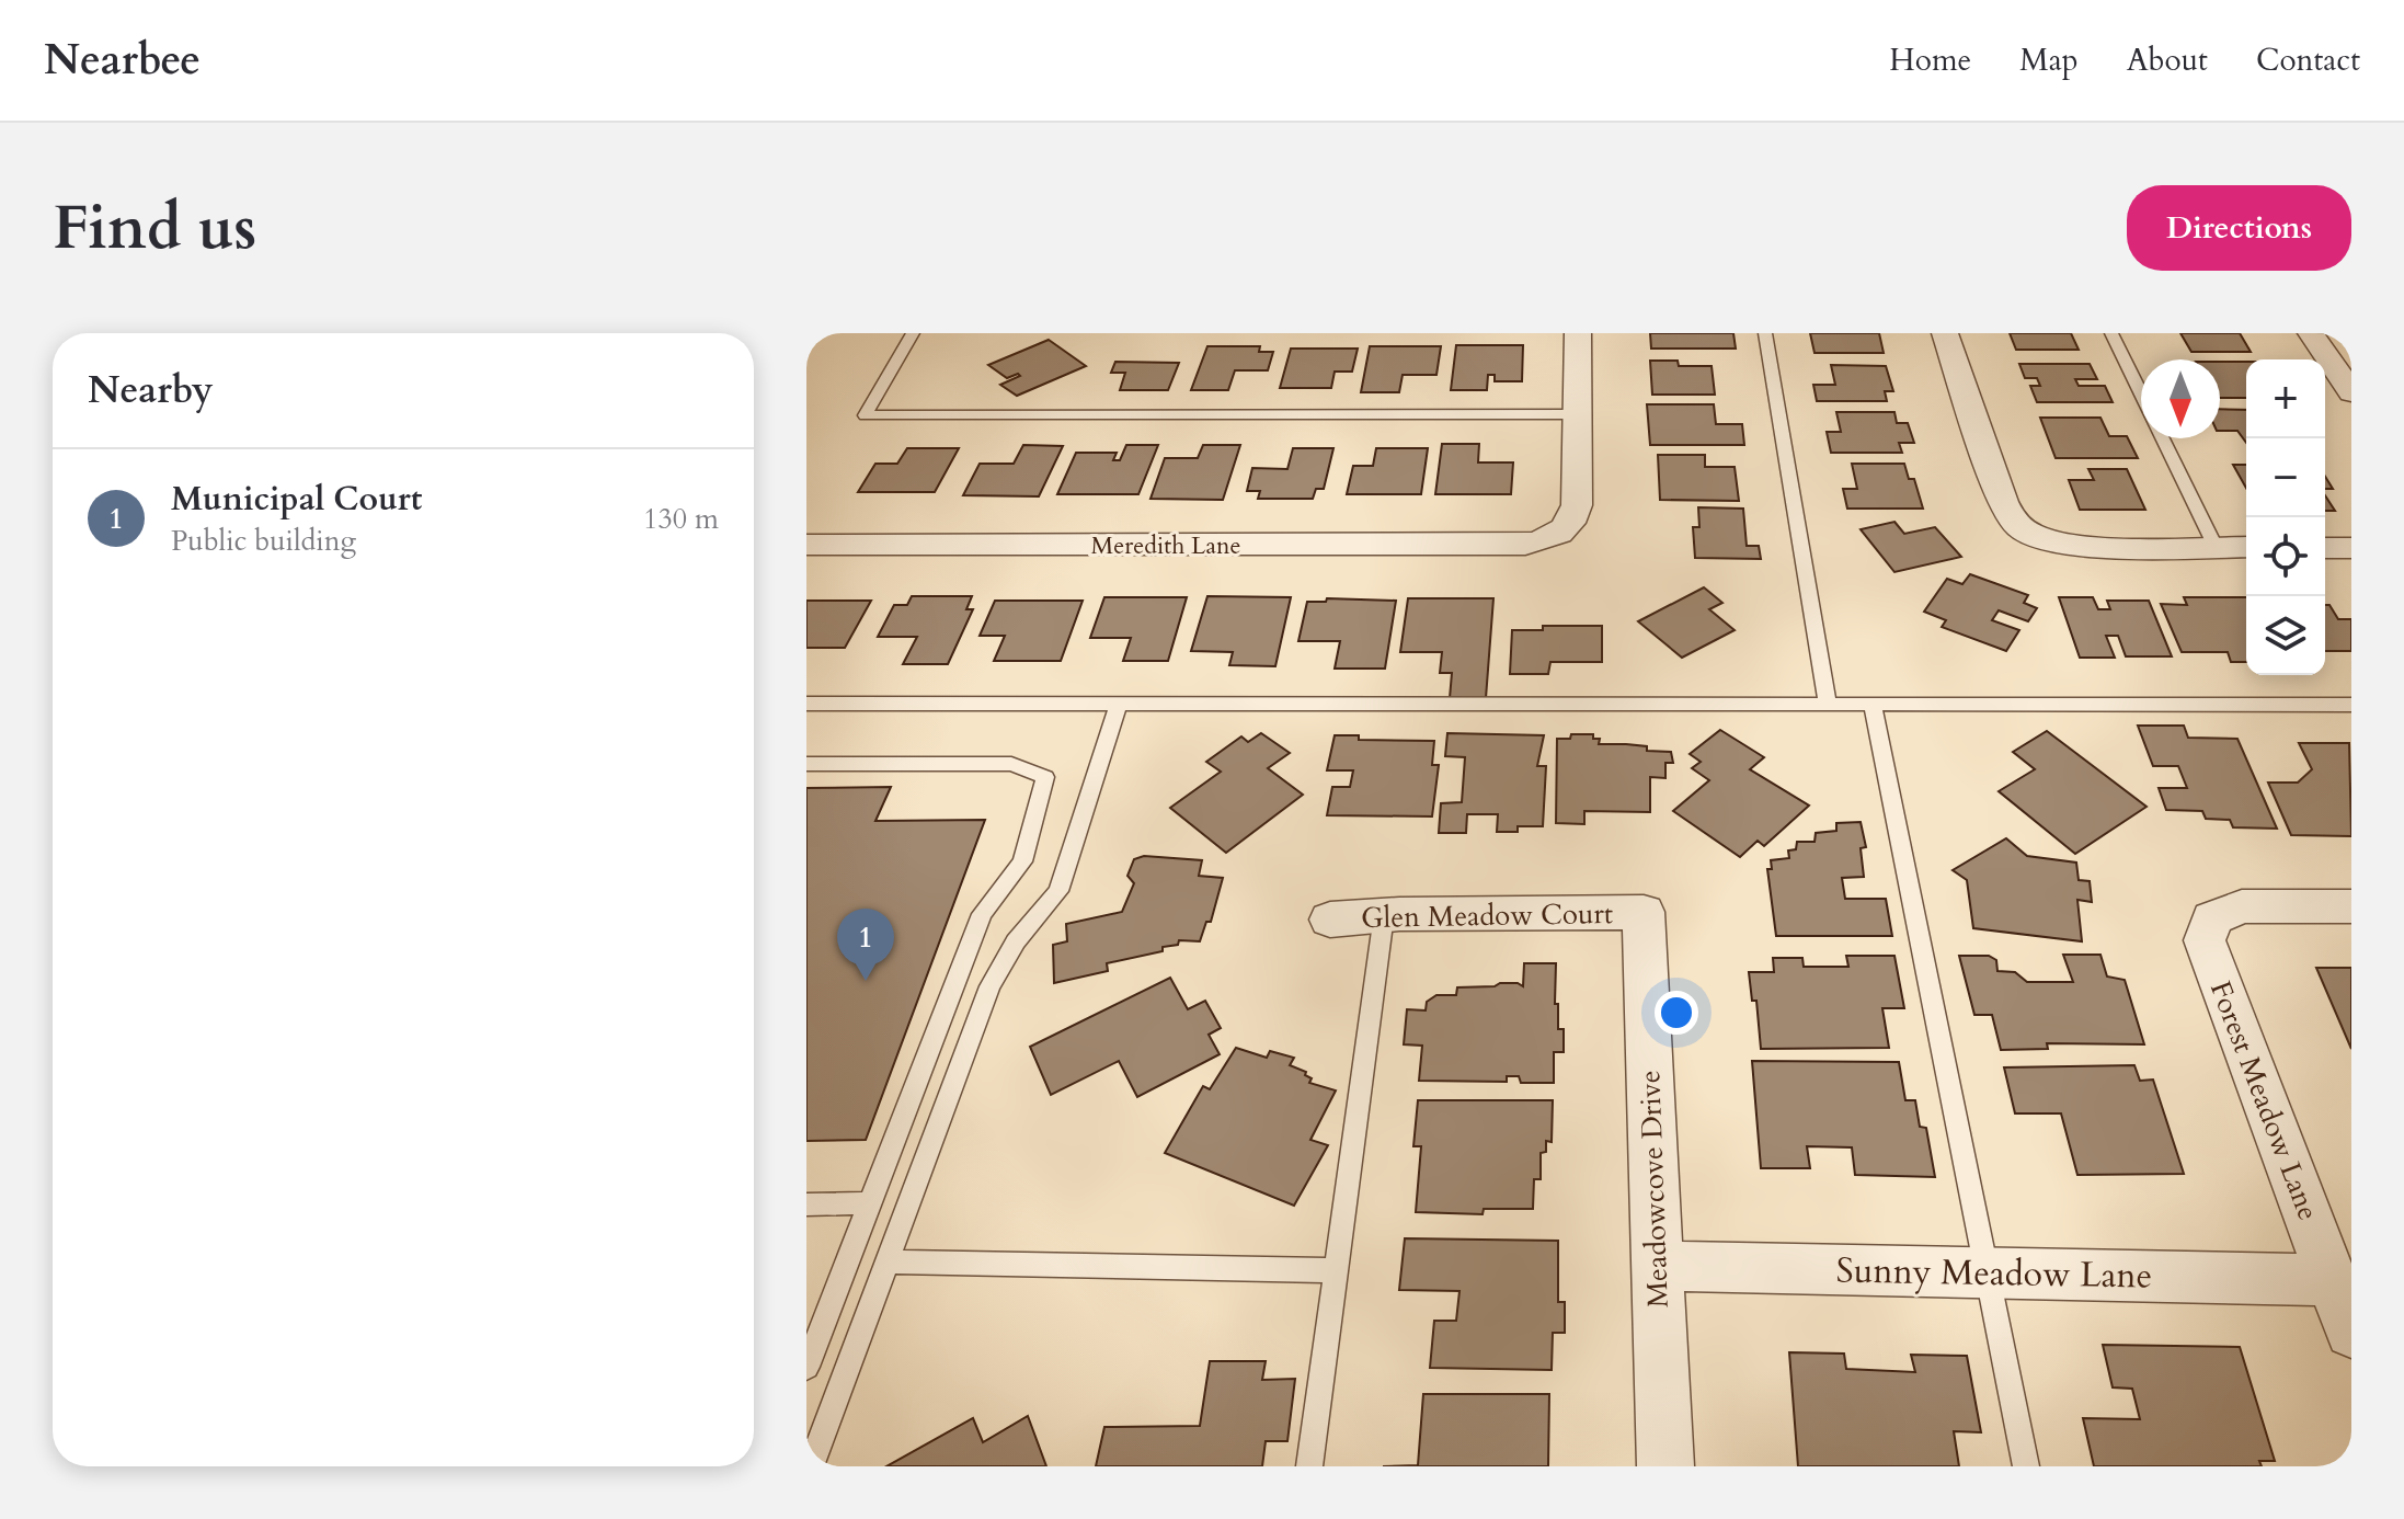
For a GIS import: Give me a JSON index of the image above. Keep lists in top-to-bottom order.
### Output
{
  "streets": {
    "street": [
      "Meredith Lane",
      "Glen Meadow Court",
      "Forest Meadow Lane",
      "Meadowcove Drive",
      "Sunny Meadow Lane"
    ]
  },
  "crossings": [
    ["Glen Meadow Court", "Meadowcove Drive"],
    ["Forest Meadow Lane", "Sunny Meadow Lane"],
    ["Meadowcove Drive", "Sunny Meadow Lane"]
  ],
  "north": "bottom",
  "page": {
    "header": "Nearbee",
    "nav": [
      "Home",
      "Map",
      "About",
      "Contact"
    ],
    "buttons": "Directions",
    "title": "Find us",
    "heading": "Nearby",
    "map_buttons": ["+", "−"],
    "list": [
      {
        "mark": "1",
        "name": "Municipal Court",
        "note": "Public building",
        "value": "130 m"
      }
    ],
    "pins": "1"
  }
}
